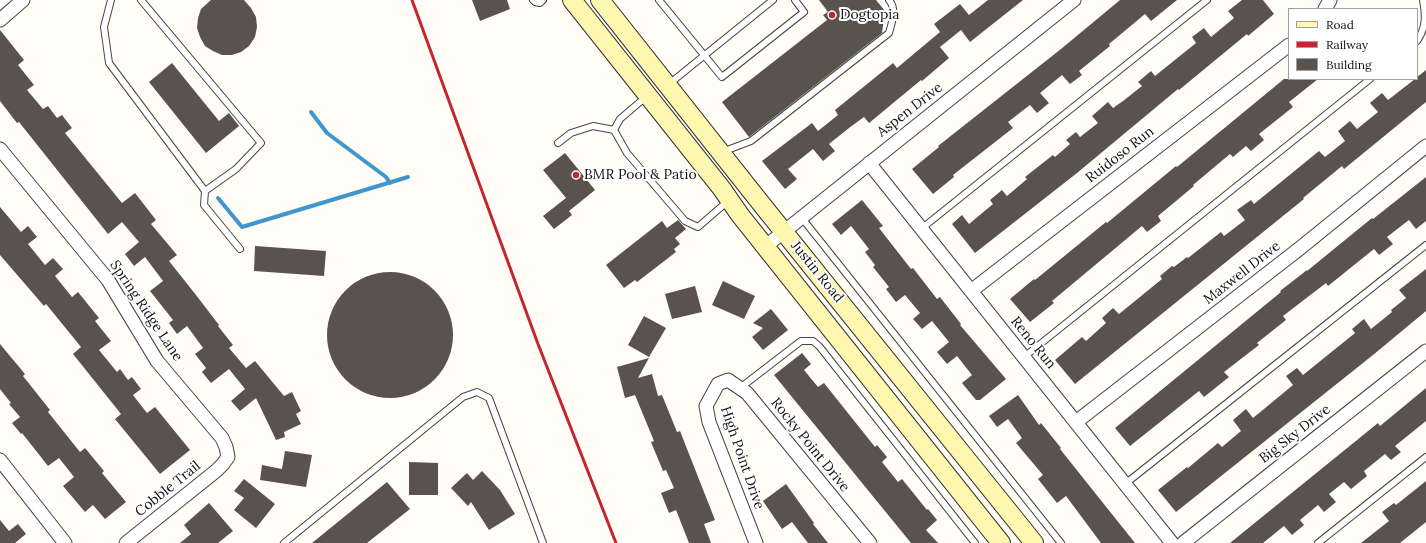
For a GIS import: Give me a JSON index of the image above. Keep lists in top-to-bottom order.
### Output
{
  "streets": {
    "main road": ["Justin Road"],
    "street": [
      "Aspen Drive",
      "Ruidoso Run",
      "Maxwell Drive",
      "Spring Ridge Lane",
      "Reno Run",
      "Big Sky Drive",
      "Rocky Point Drive",
      "High Point Drive",
      "Cobble Trail"
    ]
  },
  "crossings": [
    ["Aspen Drive", "Justin Road"],
    ["Aspen Drive", "Reno Run"],
    ["Ruidoso Run", "Reno Run"],
    ["Maxwell Drive", "Reno Run"],
    ["Spring Ridge Lane", "Cobble Trail"],
    ["Rocky Point Drive", "High Point Drive"]
  ],
  "places": ["Dogtopia", "BMR Pool & Patio"],
  "legend": ["Road", "Railway", "Building"]
}
